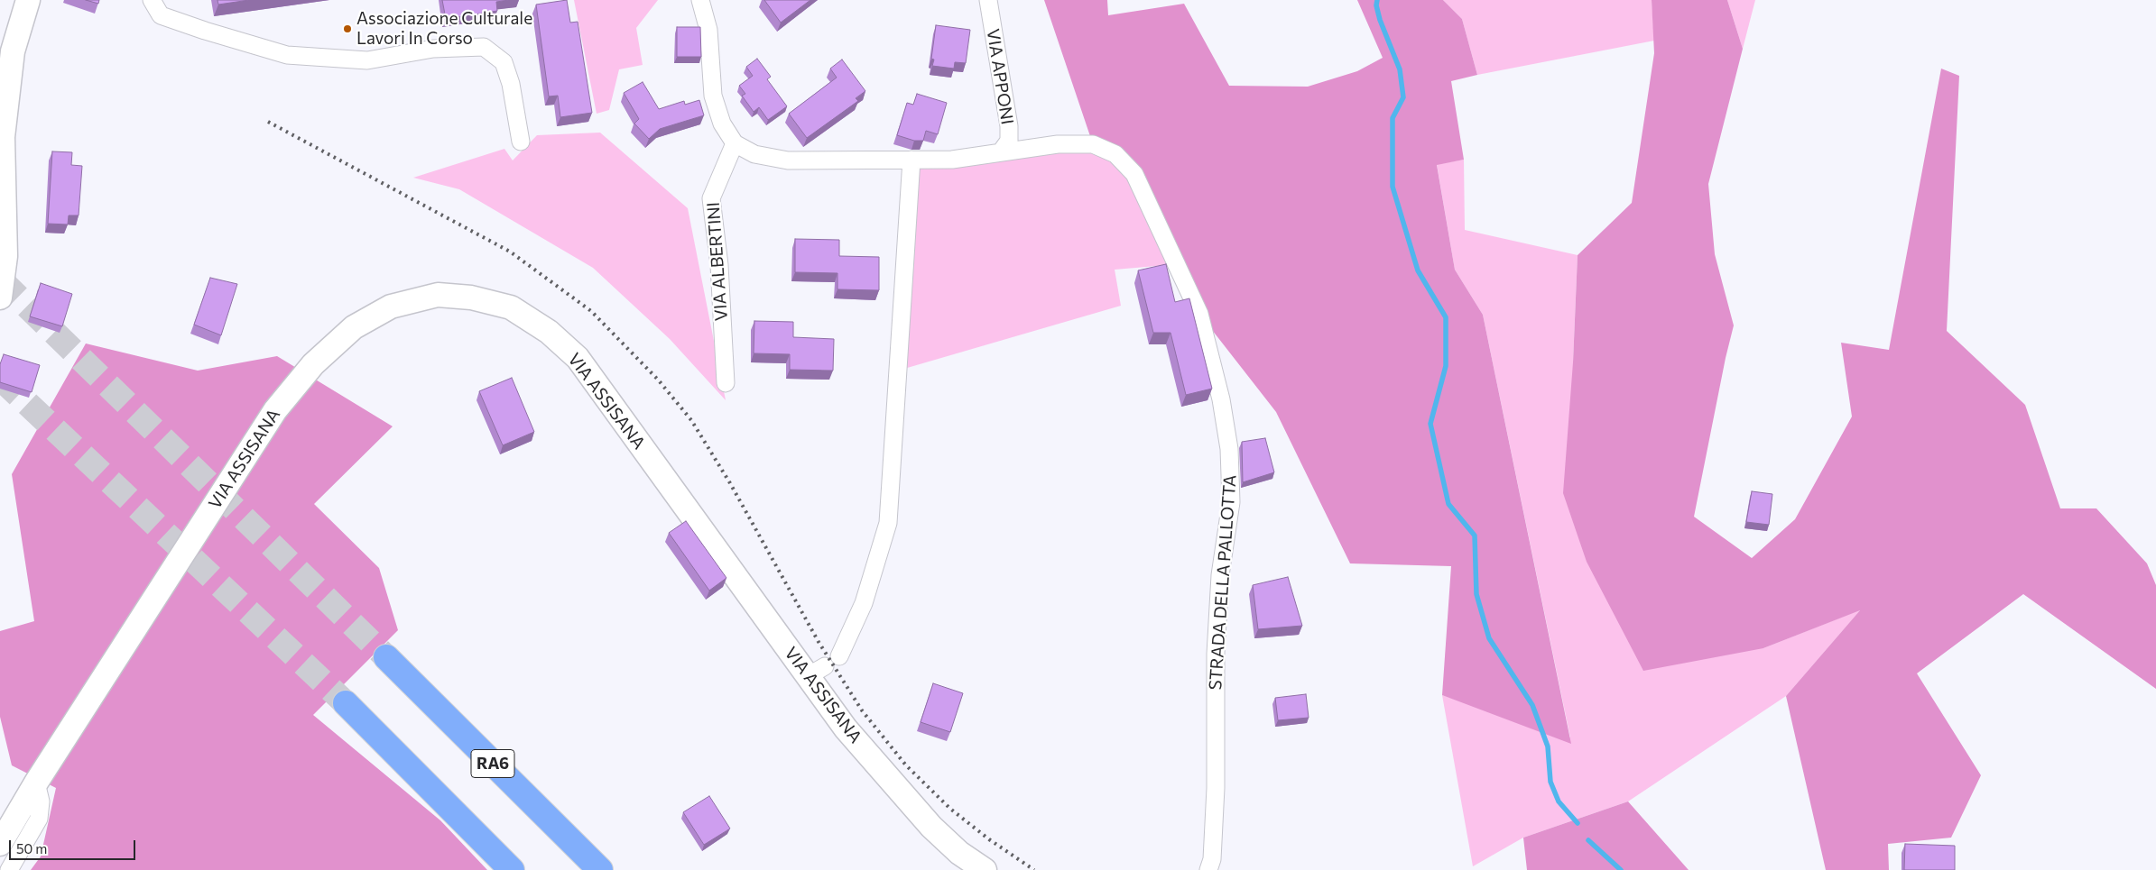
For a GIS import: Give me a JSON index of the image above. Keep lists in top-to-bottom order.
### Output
{
  "streets": {
    "highway": ["RA6"],
    "main road": ["VIA ASSISANA"],
    "street": ["VIA APPONI", "VIA ALBERTINI", "STRADA DELLA PALLOTTA"]
  },
  "crossings": [
    ["VIA APPONI", "STRADA DELLA PALLOTTA"],
    ["VIA ALBERTINI", "STRADA DELLA PALLOTTA"]
  ],
  "places": ["Associazione Culturale Lavori In Corso"],
  "scale_bar": "50 m"
}
